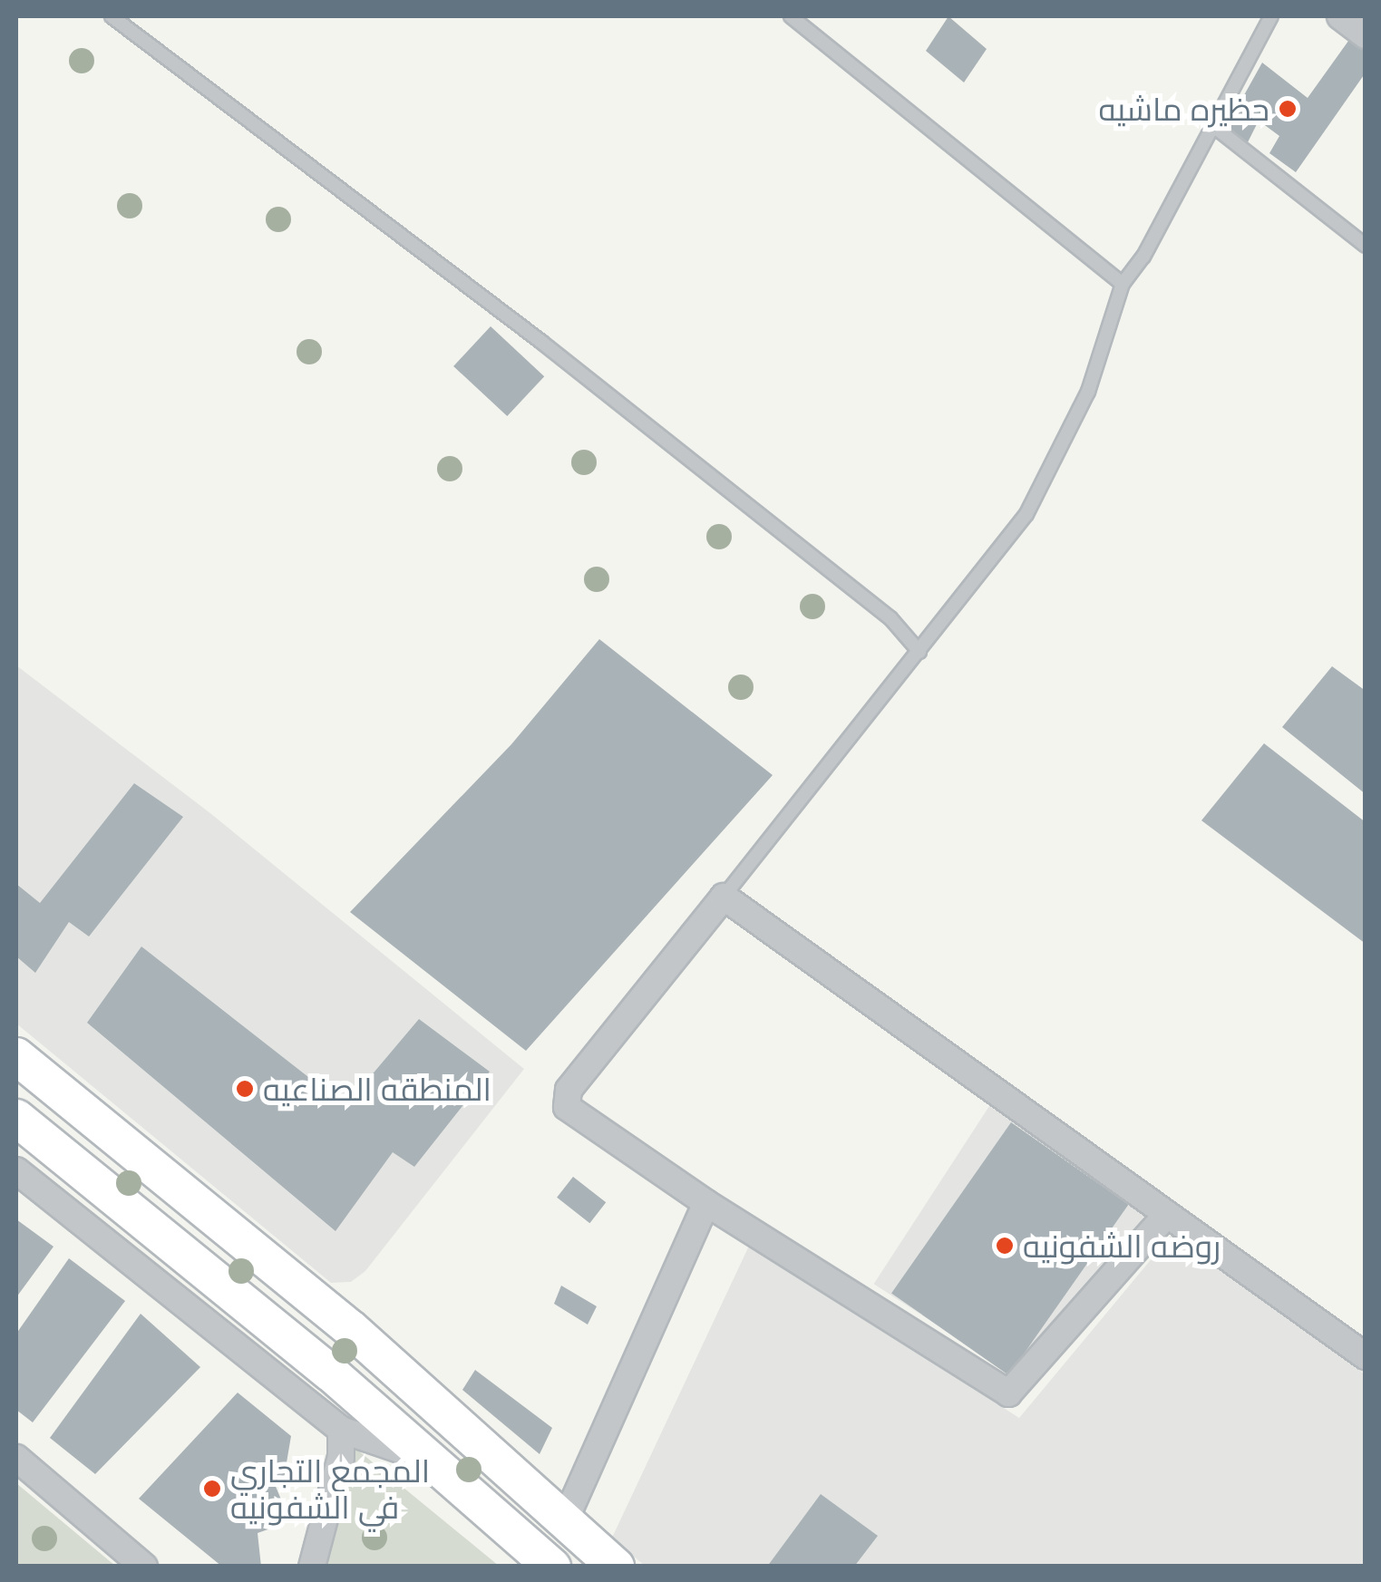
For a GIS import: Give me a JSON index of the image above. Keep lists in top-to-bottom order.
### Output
{
  "places": [
    "حظيره ماشيه",
    "المنطقه الصناعيه",
    "روضه الشفونيه",
    "المجمع التجاري في الشفونيه"
  ]
}
